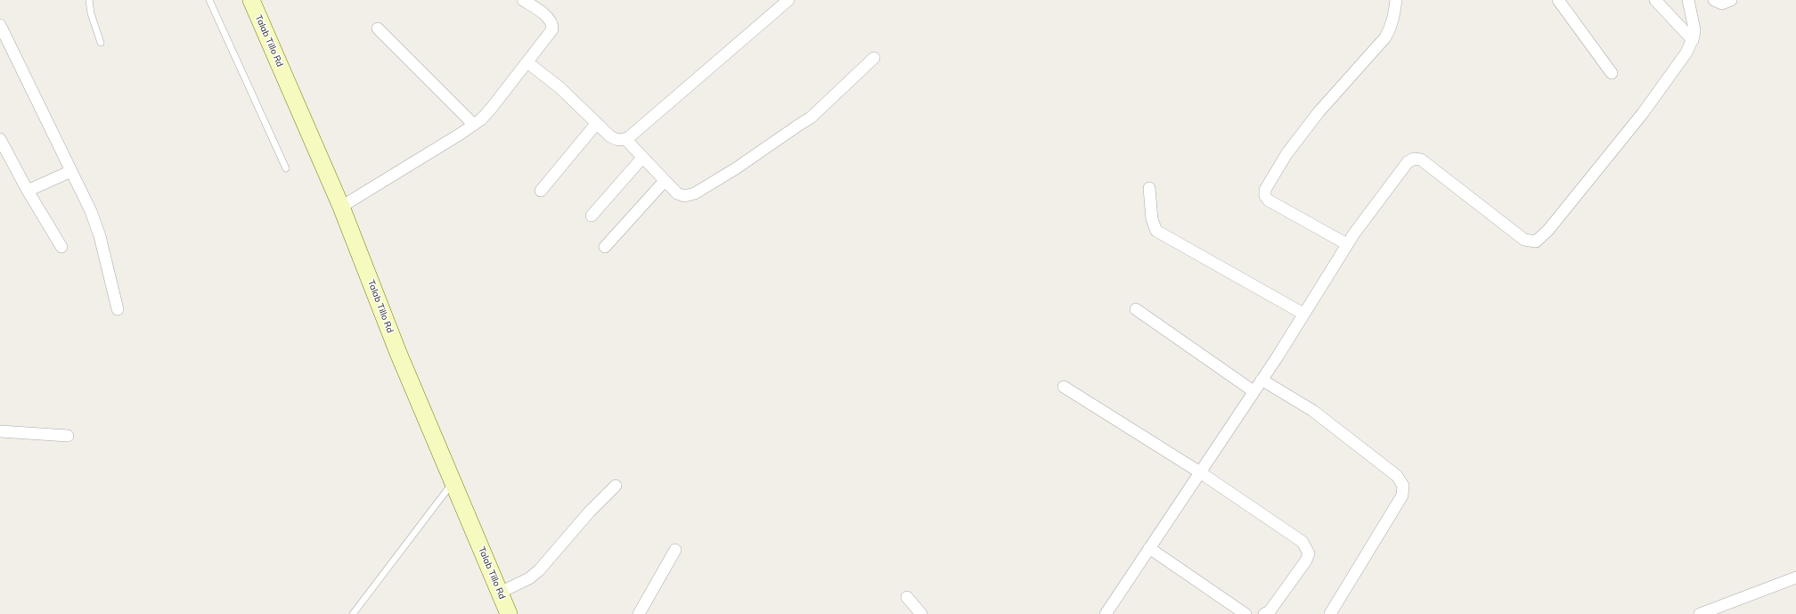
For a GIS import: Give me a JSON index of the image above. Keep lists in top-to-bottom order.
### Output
{
  "streets": {
    "main road": ["Talab Tillo Rd"]
  }
}
